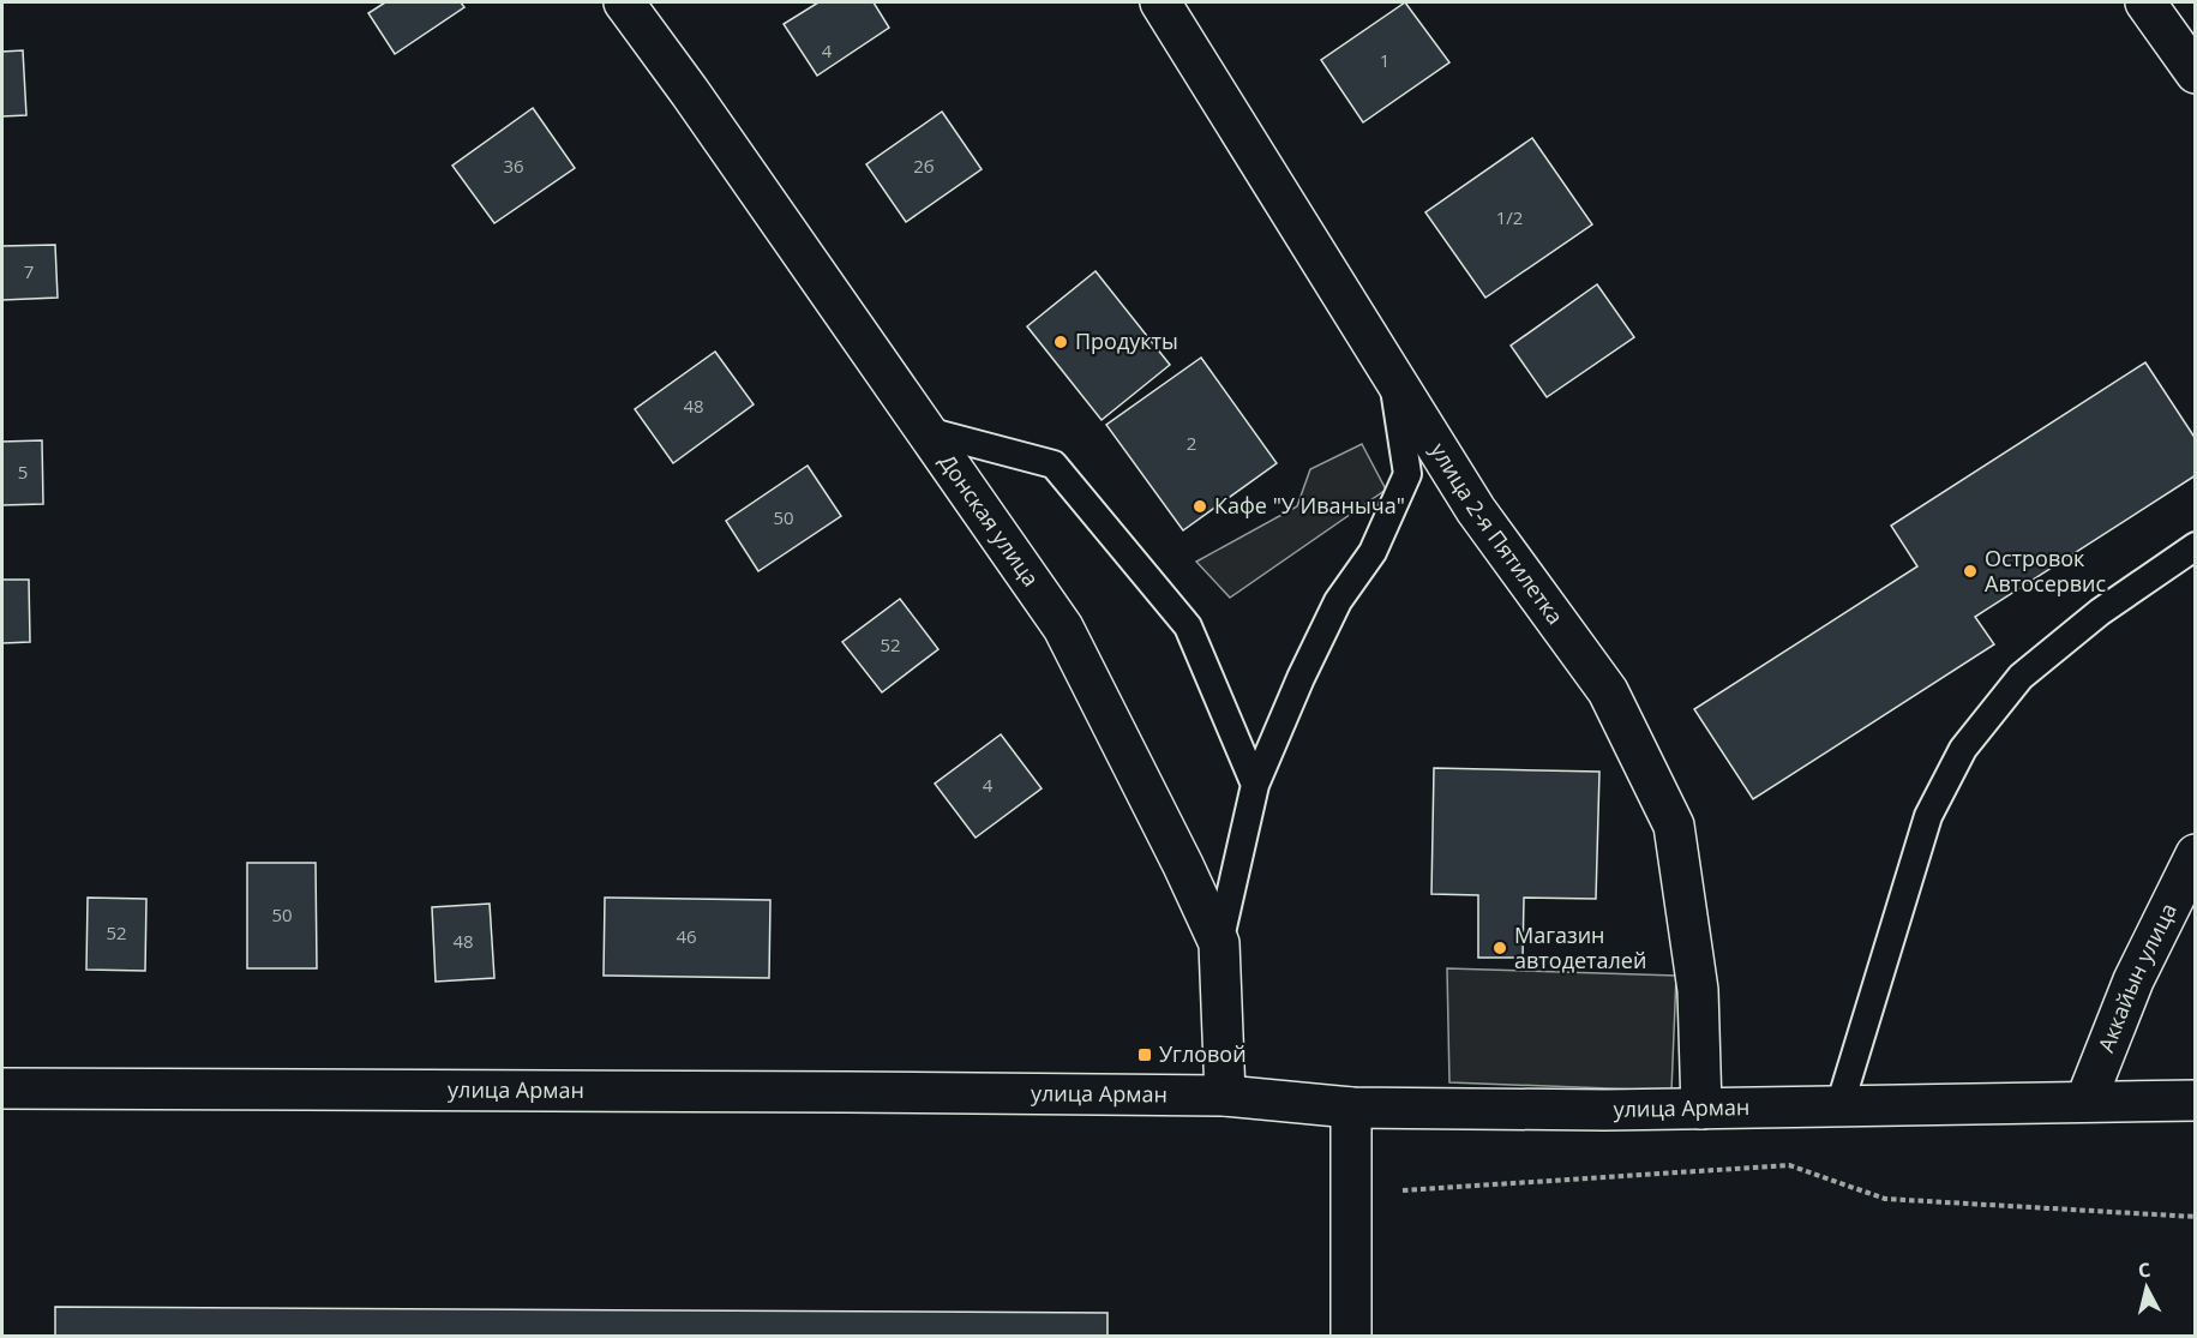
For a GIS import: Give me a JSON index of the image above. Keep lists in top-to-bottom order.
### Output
{
  "streets": {
    "street": [
      "Донская улица",
      "улица 2-я Пятилетка",
      "Аккайын улица",
      "улица Арман"
    ]
  },
  "crossings": [
    ["Донская улица", "улица Арман"],
    ["улица 2-я Пятилетка", "улица Арман"],
    ["Аккайын улица", "улица Арман"]
  ],
  "places": {
    "other": [
      "Продукты",
      "Кафе \"У Иваныча\"",
      "Островок Автосервис",
      "Магазин автодеталей"
    ],
    "transit": ["Угловой"]
  },
  "house_numbers": [
    "4",
    "1",
    "36",
    "2б",
    "1/2",
    "7",
    "48",
    "2",
    "5",
    "50",
    "52",
    "4",
    "50",
    "52",
    "46",
    "48"
  ],
  "north": "top"
}
